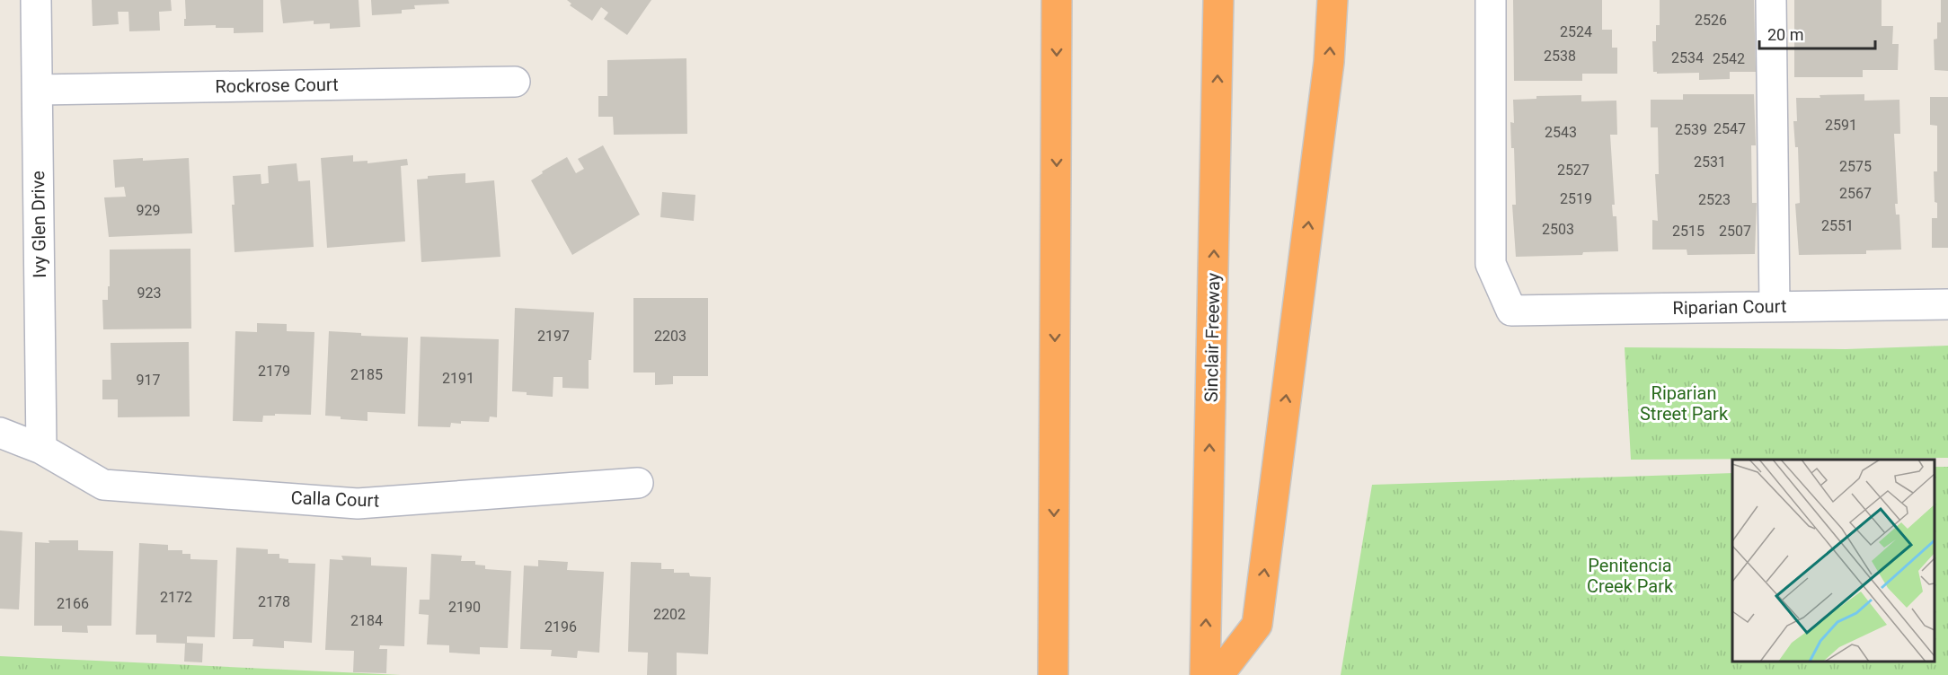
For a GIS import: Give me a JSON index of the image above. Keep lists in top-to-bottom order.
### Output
{
  "streets": {
    "highway": ["Sinclair Freeway"],
    "street": [
      "Rockrose Court",
      "Ivy Glen Drive",
      "Riparian Court",
      "Calla Court"
    ]
  },
  "crossings": [
    ["Rockrose Court", "Ivy Glen Drive"],
    ["Ivy Glen Drive", "Calla Court"]
  ],
  "parks": ["Riparian Street Park", "Penitencia Creek Park"],
  "house_numbers": [
    "2526",
    "2524",
    "2538",
    "2534",
    "2542",
    "2591",
    "2547",
    "2539",
    "2543",
    "2531",
    "2575",
    "2527",
    "2567",
    "2519",
    "2523",
    "929",
    "2551",
    "2503",
    "2515",
    "2507",
    "923",
    "2197",
    "2203",
    "2179",
    "2185",
    "2191",
    "917",
    "2172",
    "2178",
    "2166",
    "2190",
    "2202",
    "2184",
    "2196"
  ],
  "scale_bar": "20 m"
}
